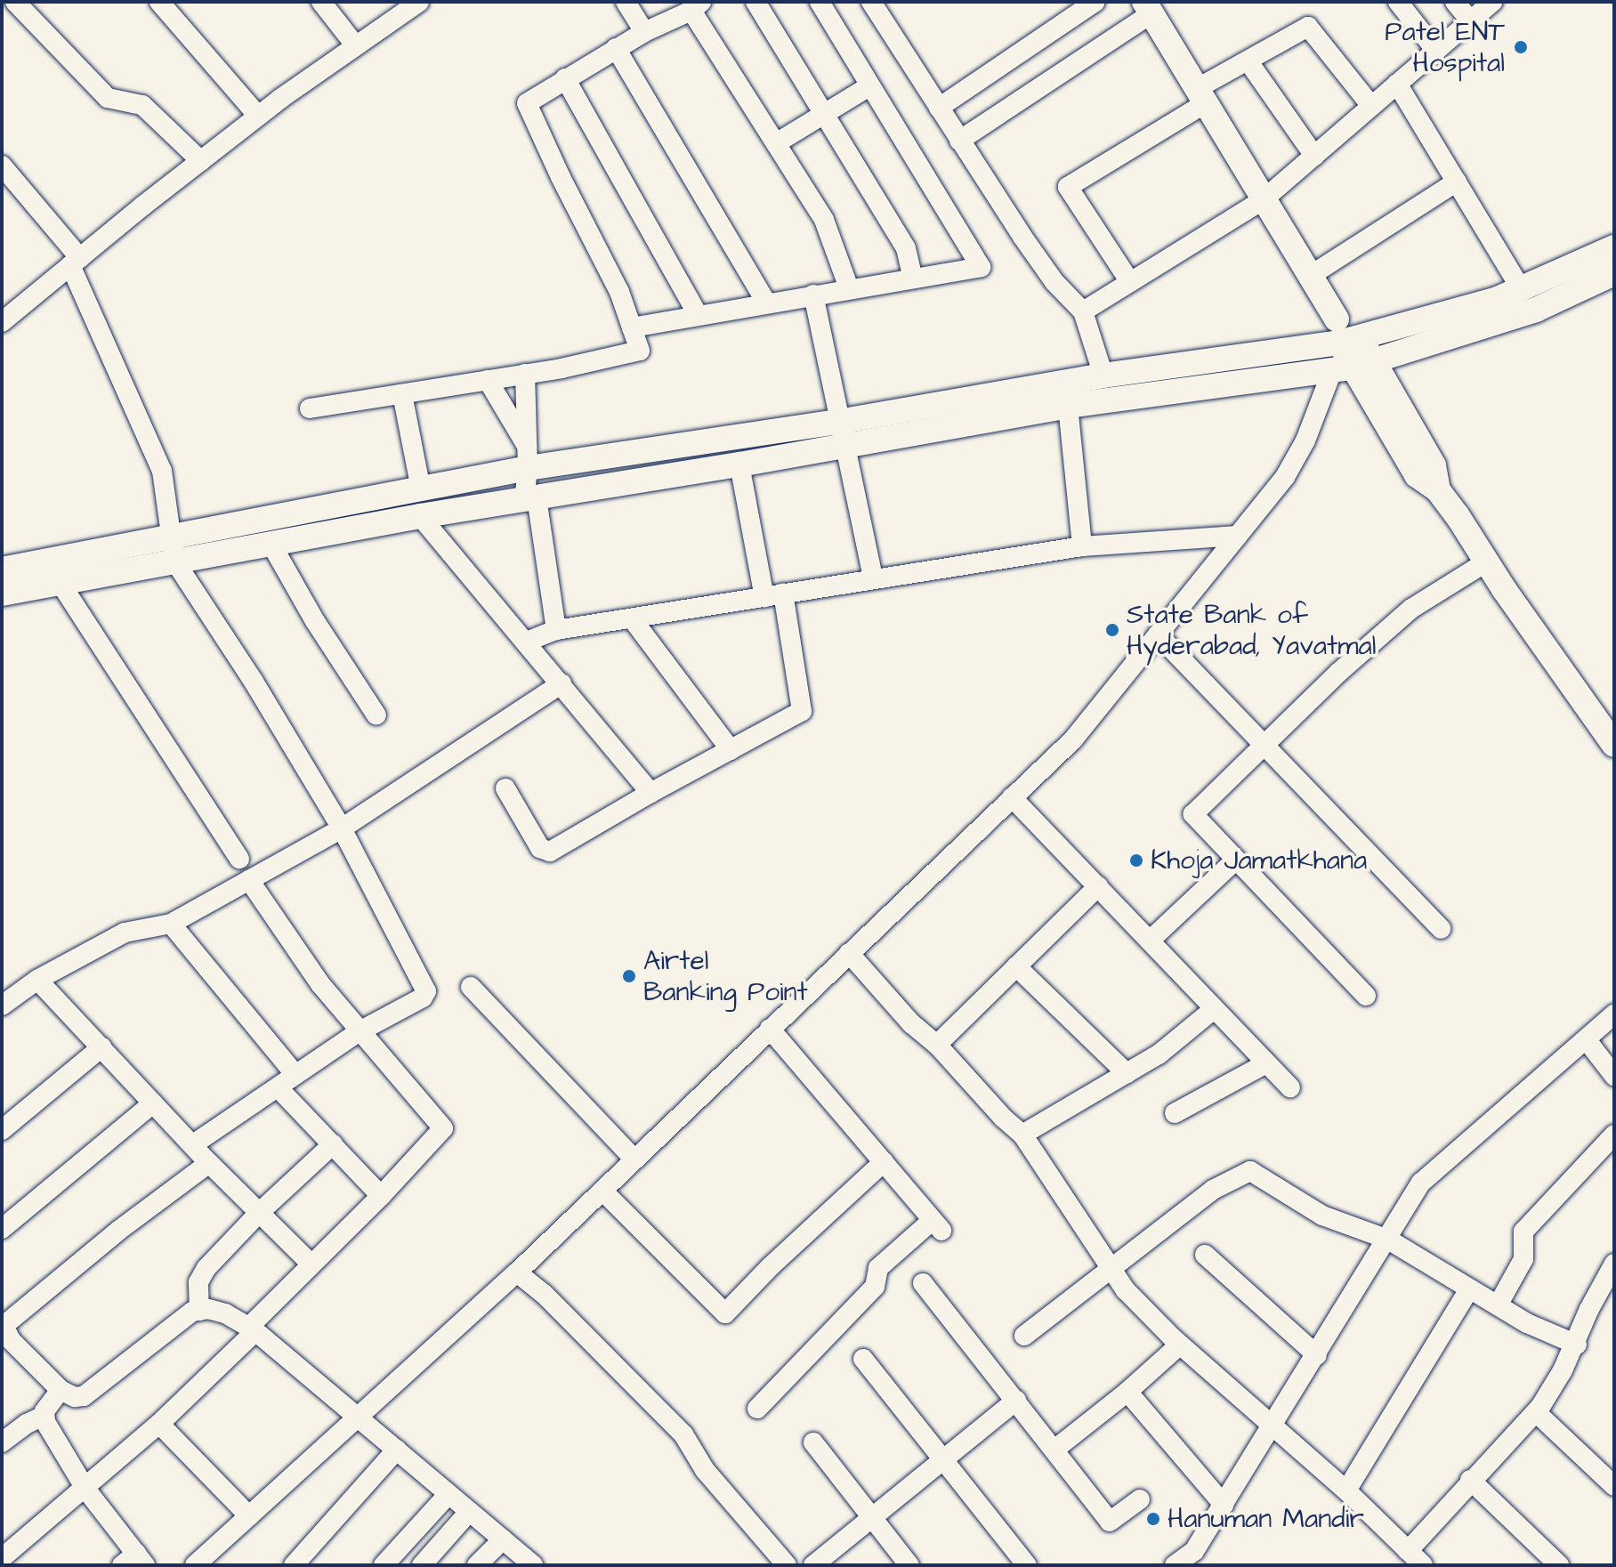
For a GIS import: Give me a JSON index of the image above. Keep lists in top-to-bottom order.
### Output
{
  "places": [
    "Patel ENT Hospital",
    "State Bank of Hyderabad, Yavatmal",
    "Khoja Jamatkhana",
    "Airtel Banking Point",
    "Hanuman Mandir"
  ]
}
